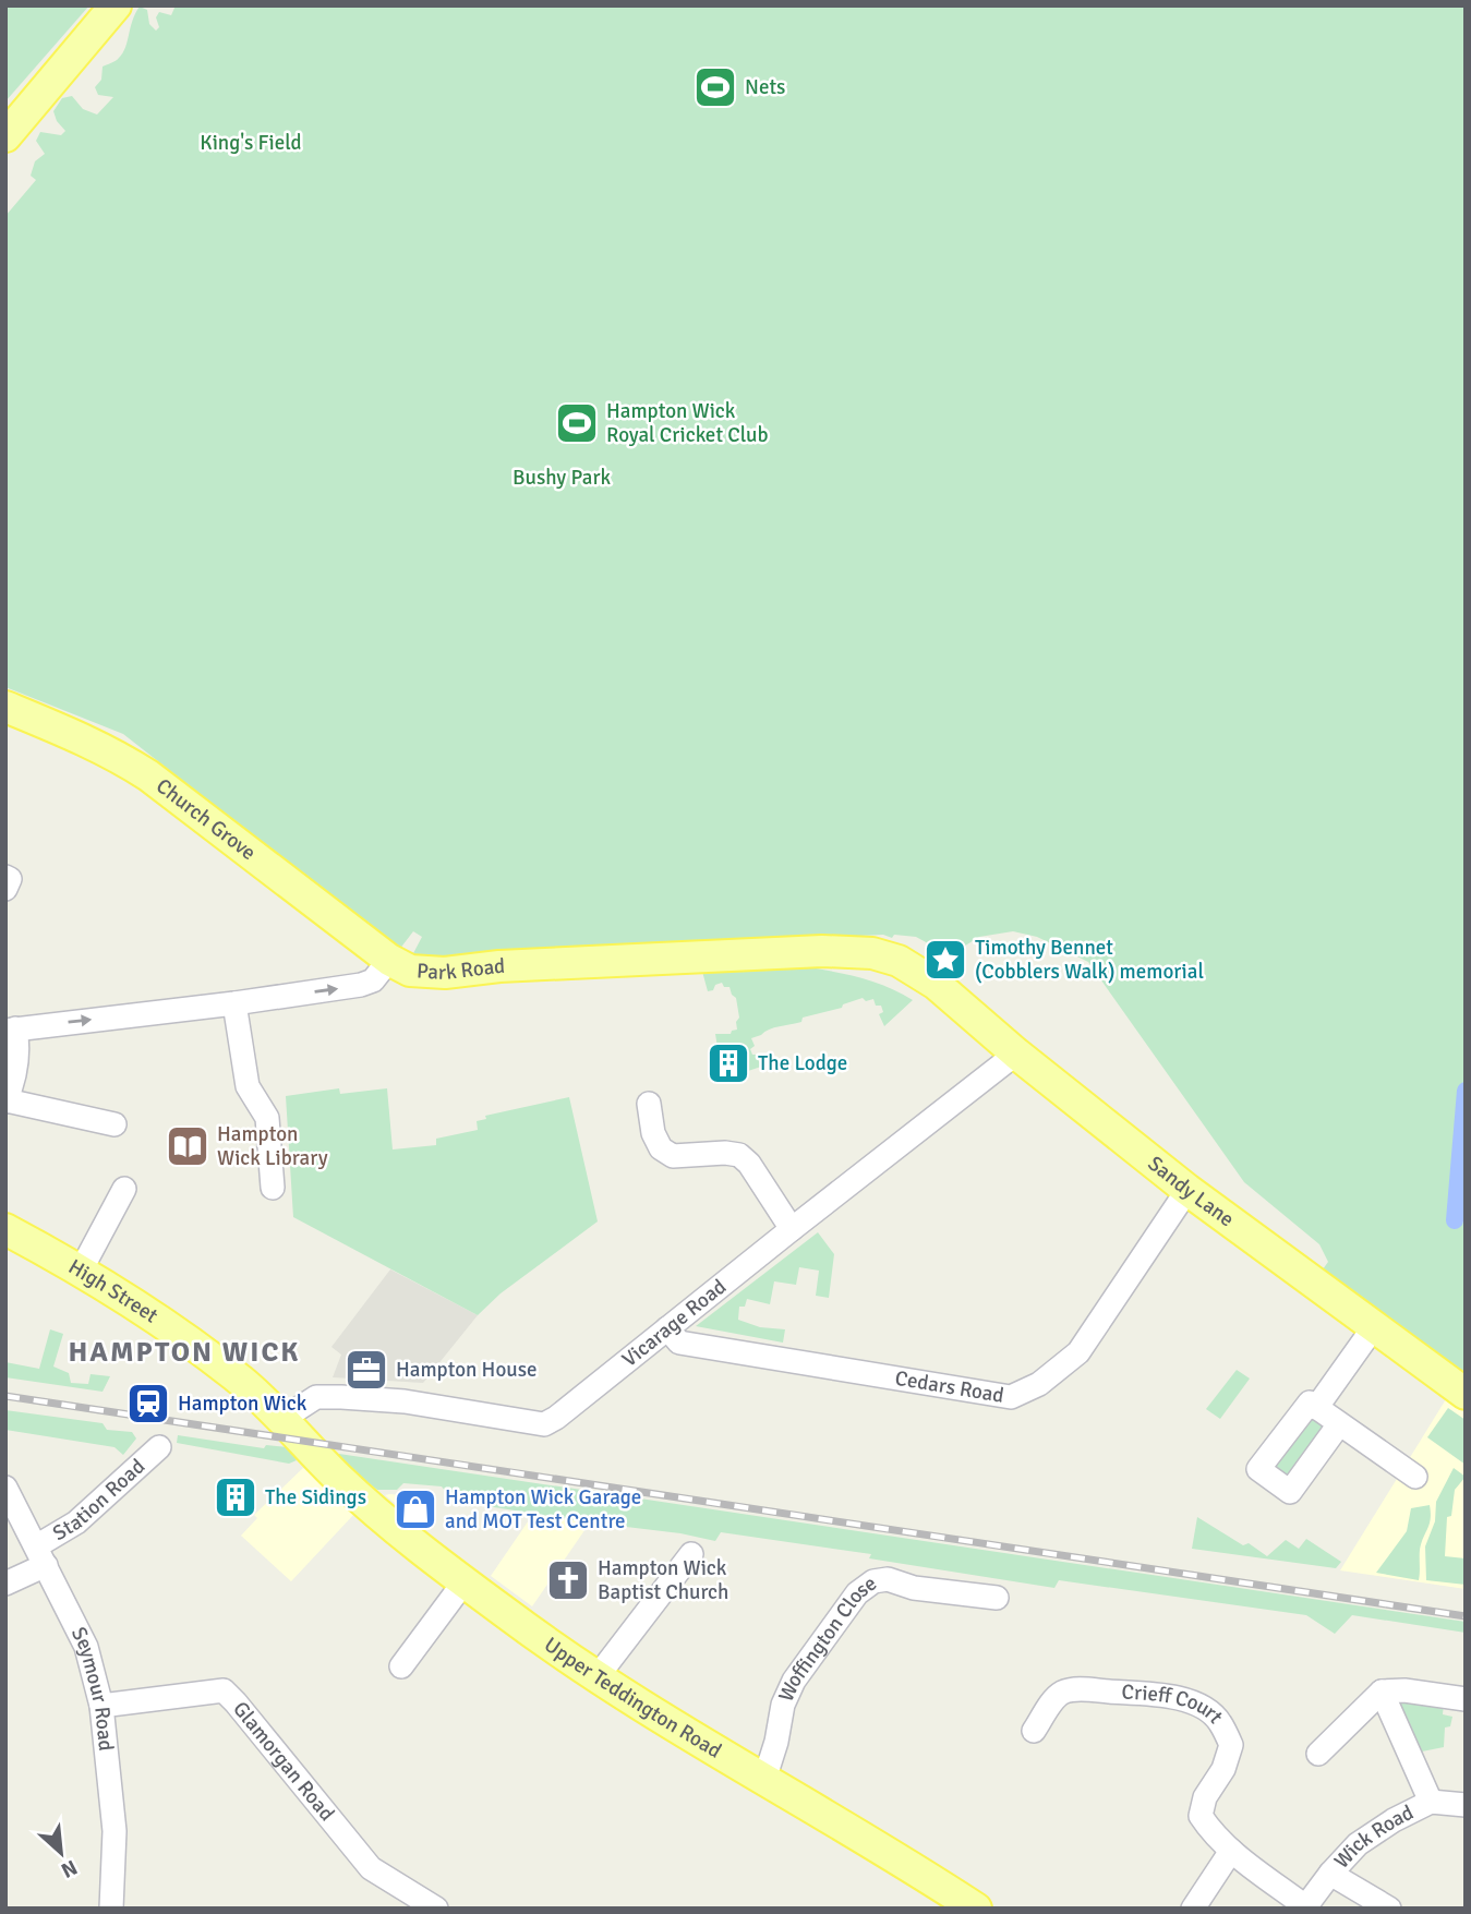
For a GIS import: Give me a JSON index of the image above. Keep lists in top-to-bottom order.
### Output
{
  "streets": {
    "main road": [
      "Church Grove",
      "Park Road",
      "Sandy Lane",
      "High Street",
      "Upper Teddington Road"
    ],
    "street": [
      "Vicarage Road",
      "Cedars Road",
      "Station Road",
      "Woffington Close",
      "Seymour Road",
      "Crieff Court",
      "Glamorgan Road",
      "Wick Road"
    ]
  },
  "crossings": [
    ["Church Grove", "Park Road"],
    ["Park Road", "Sandy Lane"],
    ["Sandy Lane", "Vicarage Road"],
    ["Sandy Lane", "Cedars Road"],
    ["High Street", "Vicarage Road"],
    ["High Street", "Upper Teddington Road"],
    ["Vicarage Road", "Cedars Road"],
    ["Station Road", "Seymour Road"],
    ["Woffington Close", "Upper Teddington Road"],
    ["Seymour Road", "Glamorgan Road"],
    ["Crieff Court", "Wick Road"]
  ],
  "one_way": ["Park Road"],
  "districts": ["HAMPTON WICK"],
  "parks": ["King's Field", "Bushy Park"],
  "places": {
    "sports": ["Nets", "Hampton Wick Royal Cricket Club"],
    "place": ["Timothy Bennet (Cobblers Walk) memorial"],
    "building": ["The Lodge", "The Sidings"],
    "library": ["Hampton Wick Library"],
    "office": ["Hampton House"],
    "station": ["Hampton Wick"],
    "shop": ["Hampton Wick Garage and MOT Test Centre"],
    "church": ["Hampton Wick Baptist Church"]
  },
  "north": "bottom right"
}
